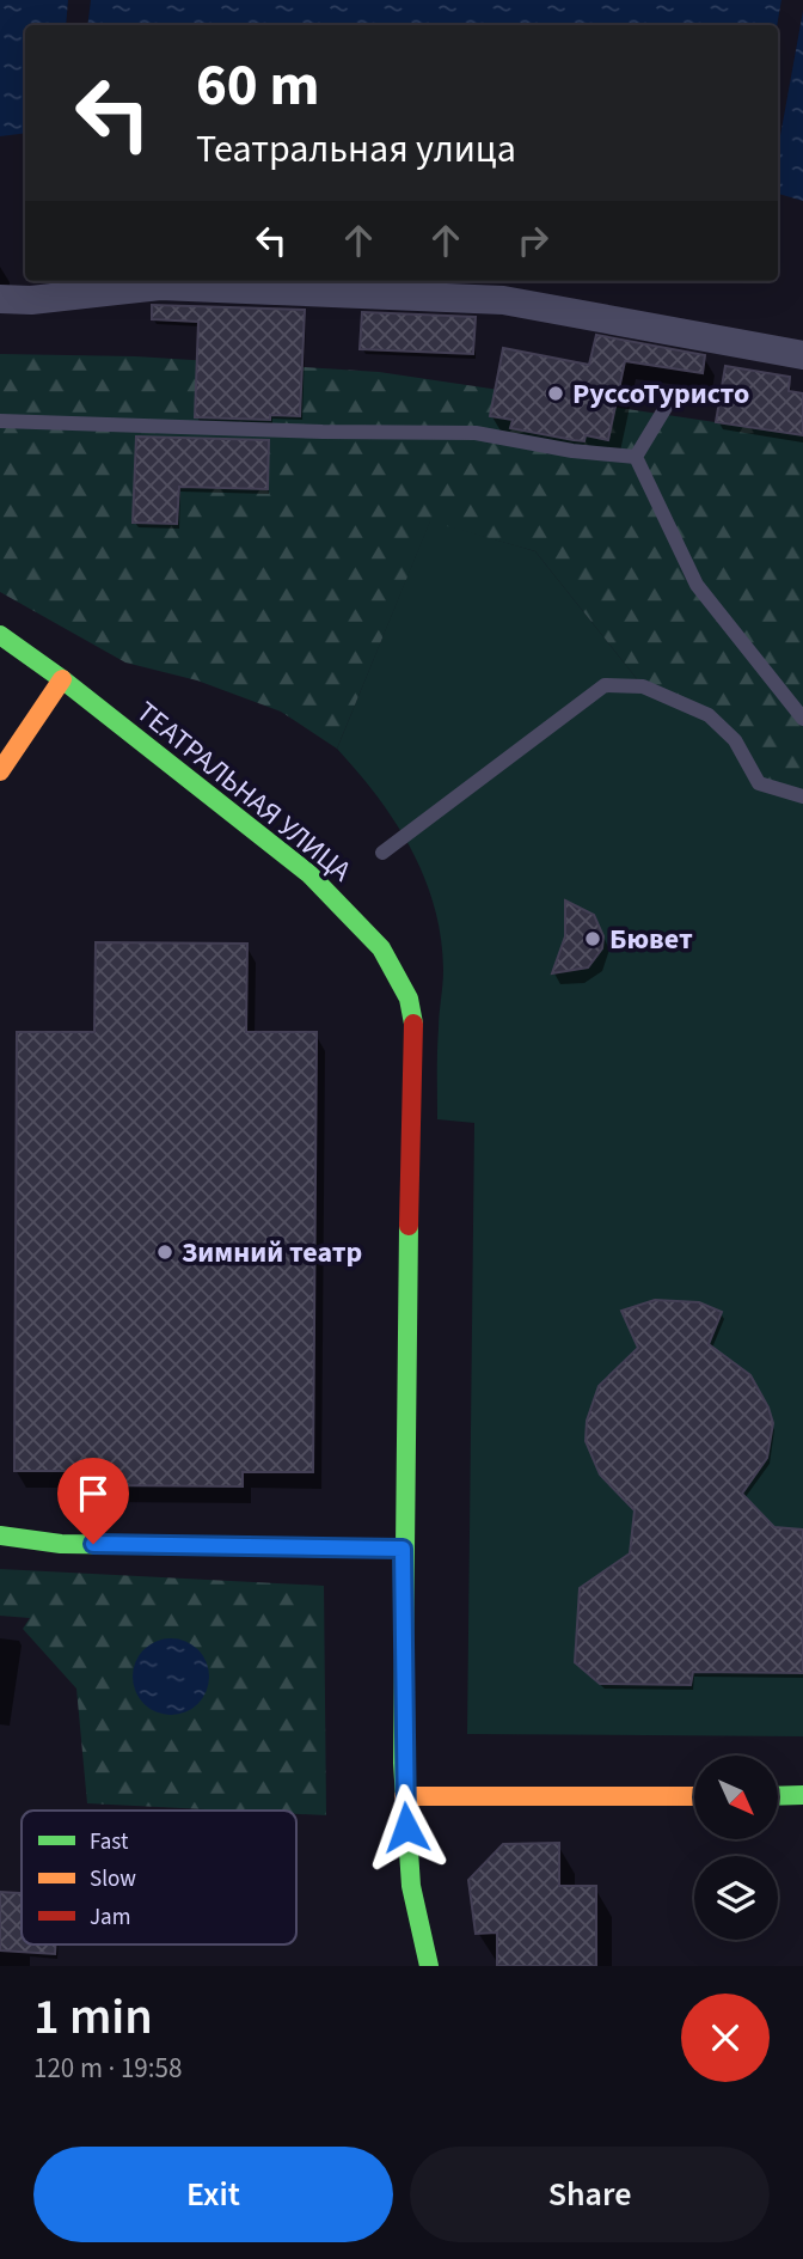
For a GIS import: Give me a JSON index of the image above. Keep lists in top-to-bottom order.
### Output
{
  "streets": {
    "main road": ["ТЕАТРАЛЬНАЯ УЛИЦА"]
  },
  "places": ["РуссоТуристо", "Бювет", "Зимний театр"],
  "legend": ["Fast", "Slow", "Jam"],
  "north": "bottom right",
  "page": {
    "turn": ["60 m", "Театральная улица"],
    "heading": ["1 min", "120 m · 19:58"],
    "buttons": ["Exit", "Share"]
  }
}
